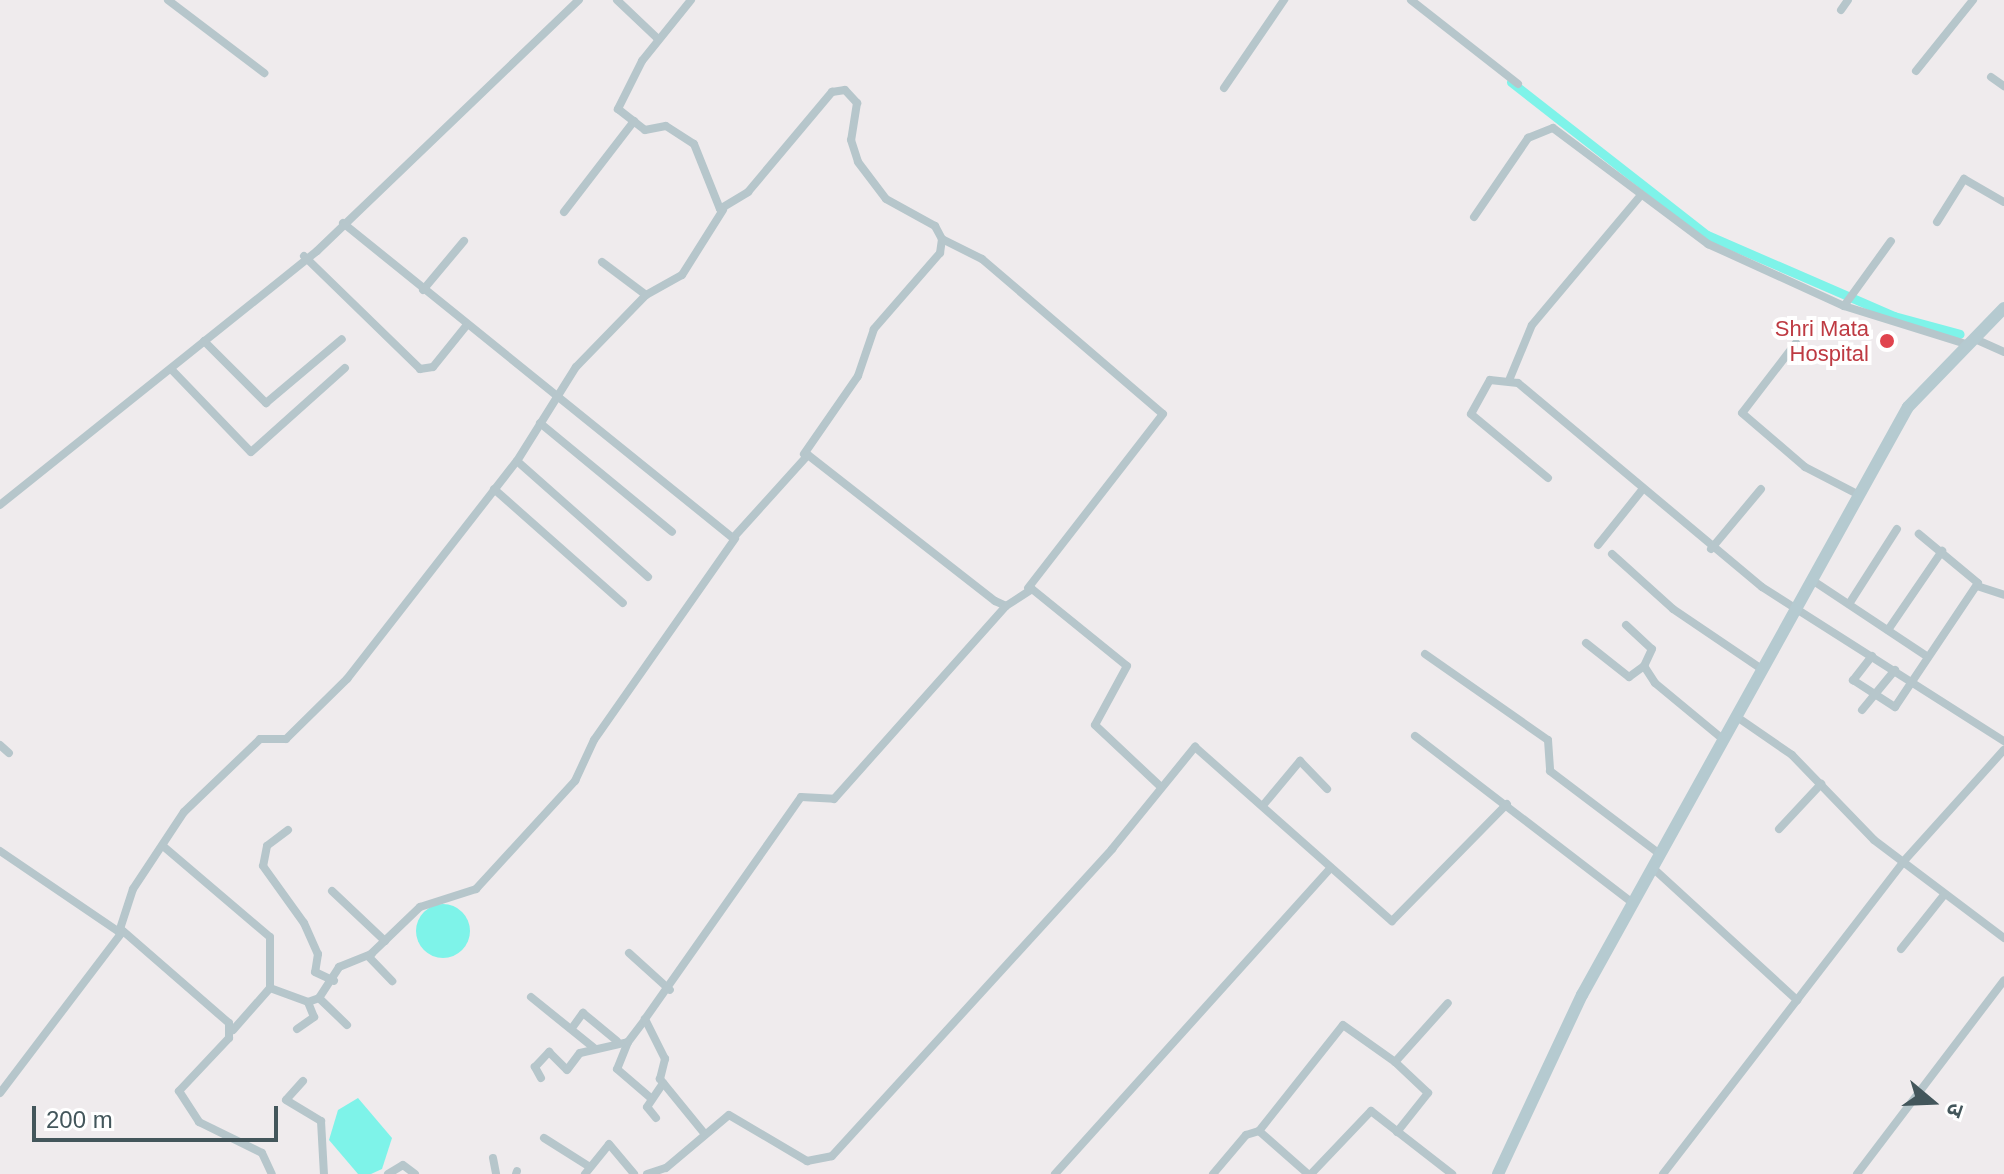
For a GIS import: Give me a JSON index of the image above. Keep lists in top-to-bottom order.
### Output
{
  "places": ["Shri Mata Hospital"],
  "scale_bar": "200 m",
  "north": "right"
}
